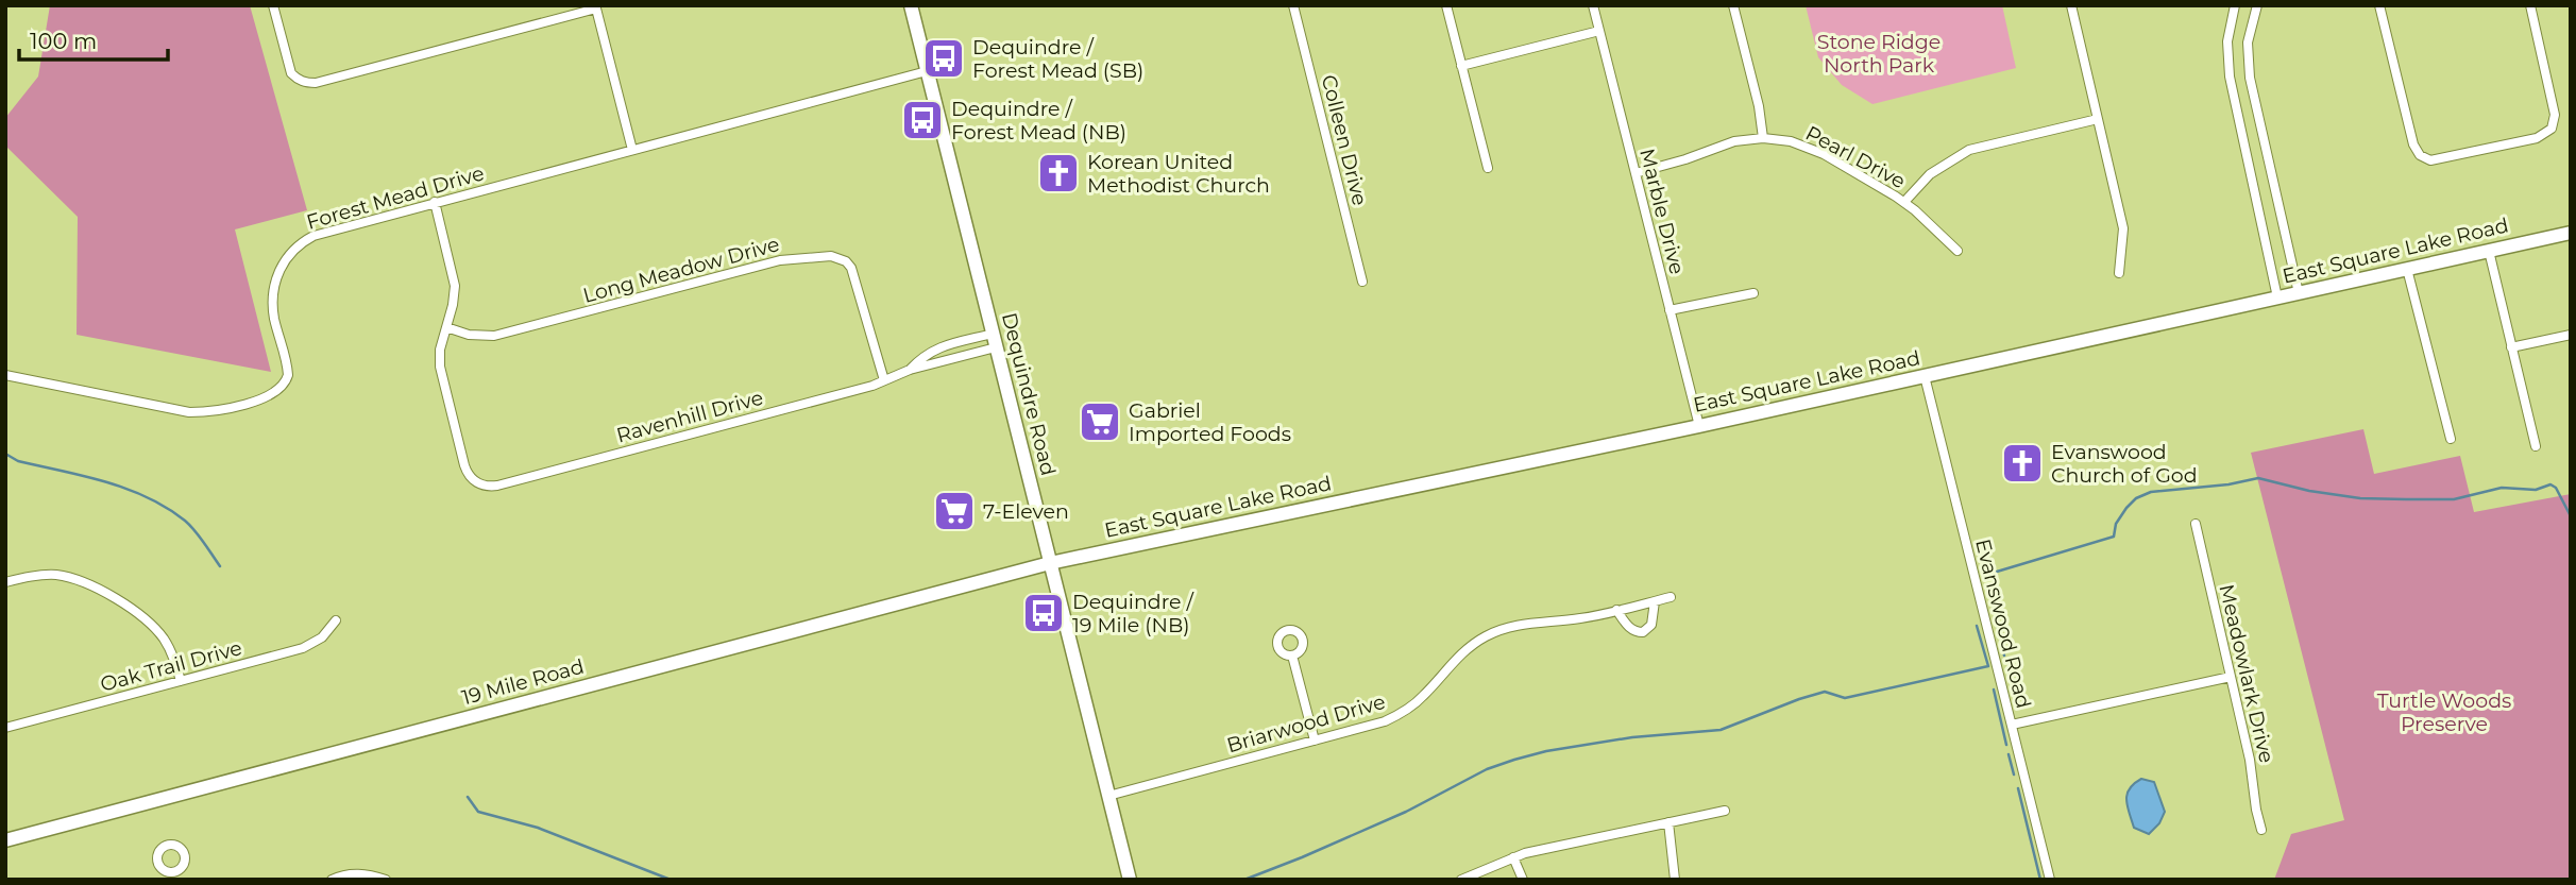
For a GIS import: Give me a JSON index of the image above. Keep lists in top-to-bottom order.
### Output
{
  "streets": {
    "main road": ["East Square Lake Road", "Dequindre Road", "19 Mile Road"],
    "street": [
      "Colleen Drive",
      "Pearl Drive",
      "Forest Mead Drive",
      "Marble Drive",
      "Long Meadow Drive",
      "Ravenhill Drive",
      "Evanswood Road",
      "Oak Trail Drive",
      "Meadowlark Drive",
      "Briarwood Drive"
    ]
  },
  "crossings": [
    ["Pearl Drive", "Marble Drive"],
    ["Forest Mead Drive", "Dequindre Road"],
    ["Marble Drive", "East Square Lake Road"],
    ["East Square Lake Road", "Dequindre Road"],
    ["East Square Lake Road", "Evanswood Road"],
    ["East Square Lake Road", "19 Mile Road"],
    ["Long Meadow Drive", "Ravenhill Drive"],
    ["Dequindre Road", "Ravenhill Drive"],
    ["Dequindre Road", "19 Mile Road"],
    ["Dequindre Road", "Briarwood Drive"]
  ],
  "parks": ["Stone Ridge North Park", "Turtle Woods Preserve"],
  "places": {
    "bus stop": ["Dequindre / Forest Mead (SB)", "Dequindre / Forest Mead (NB)", "Dequindre / 19 Mile (NB)"],
    "church": ["Korean United Methodist Church", "Evanswood Church of God"],
    "supermarket": ["Gabriel Imported Foods", "7-Eleven"]
  },
  "scale_bar": "100 m"
}
